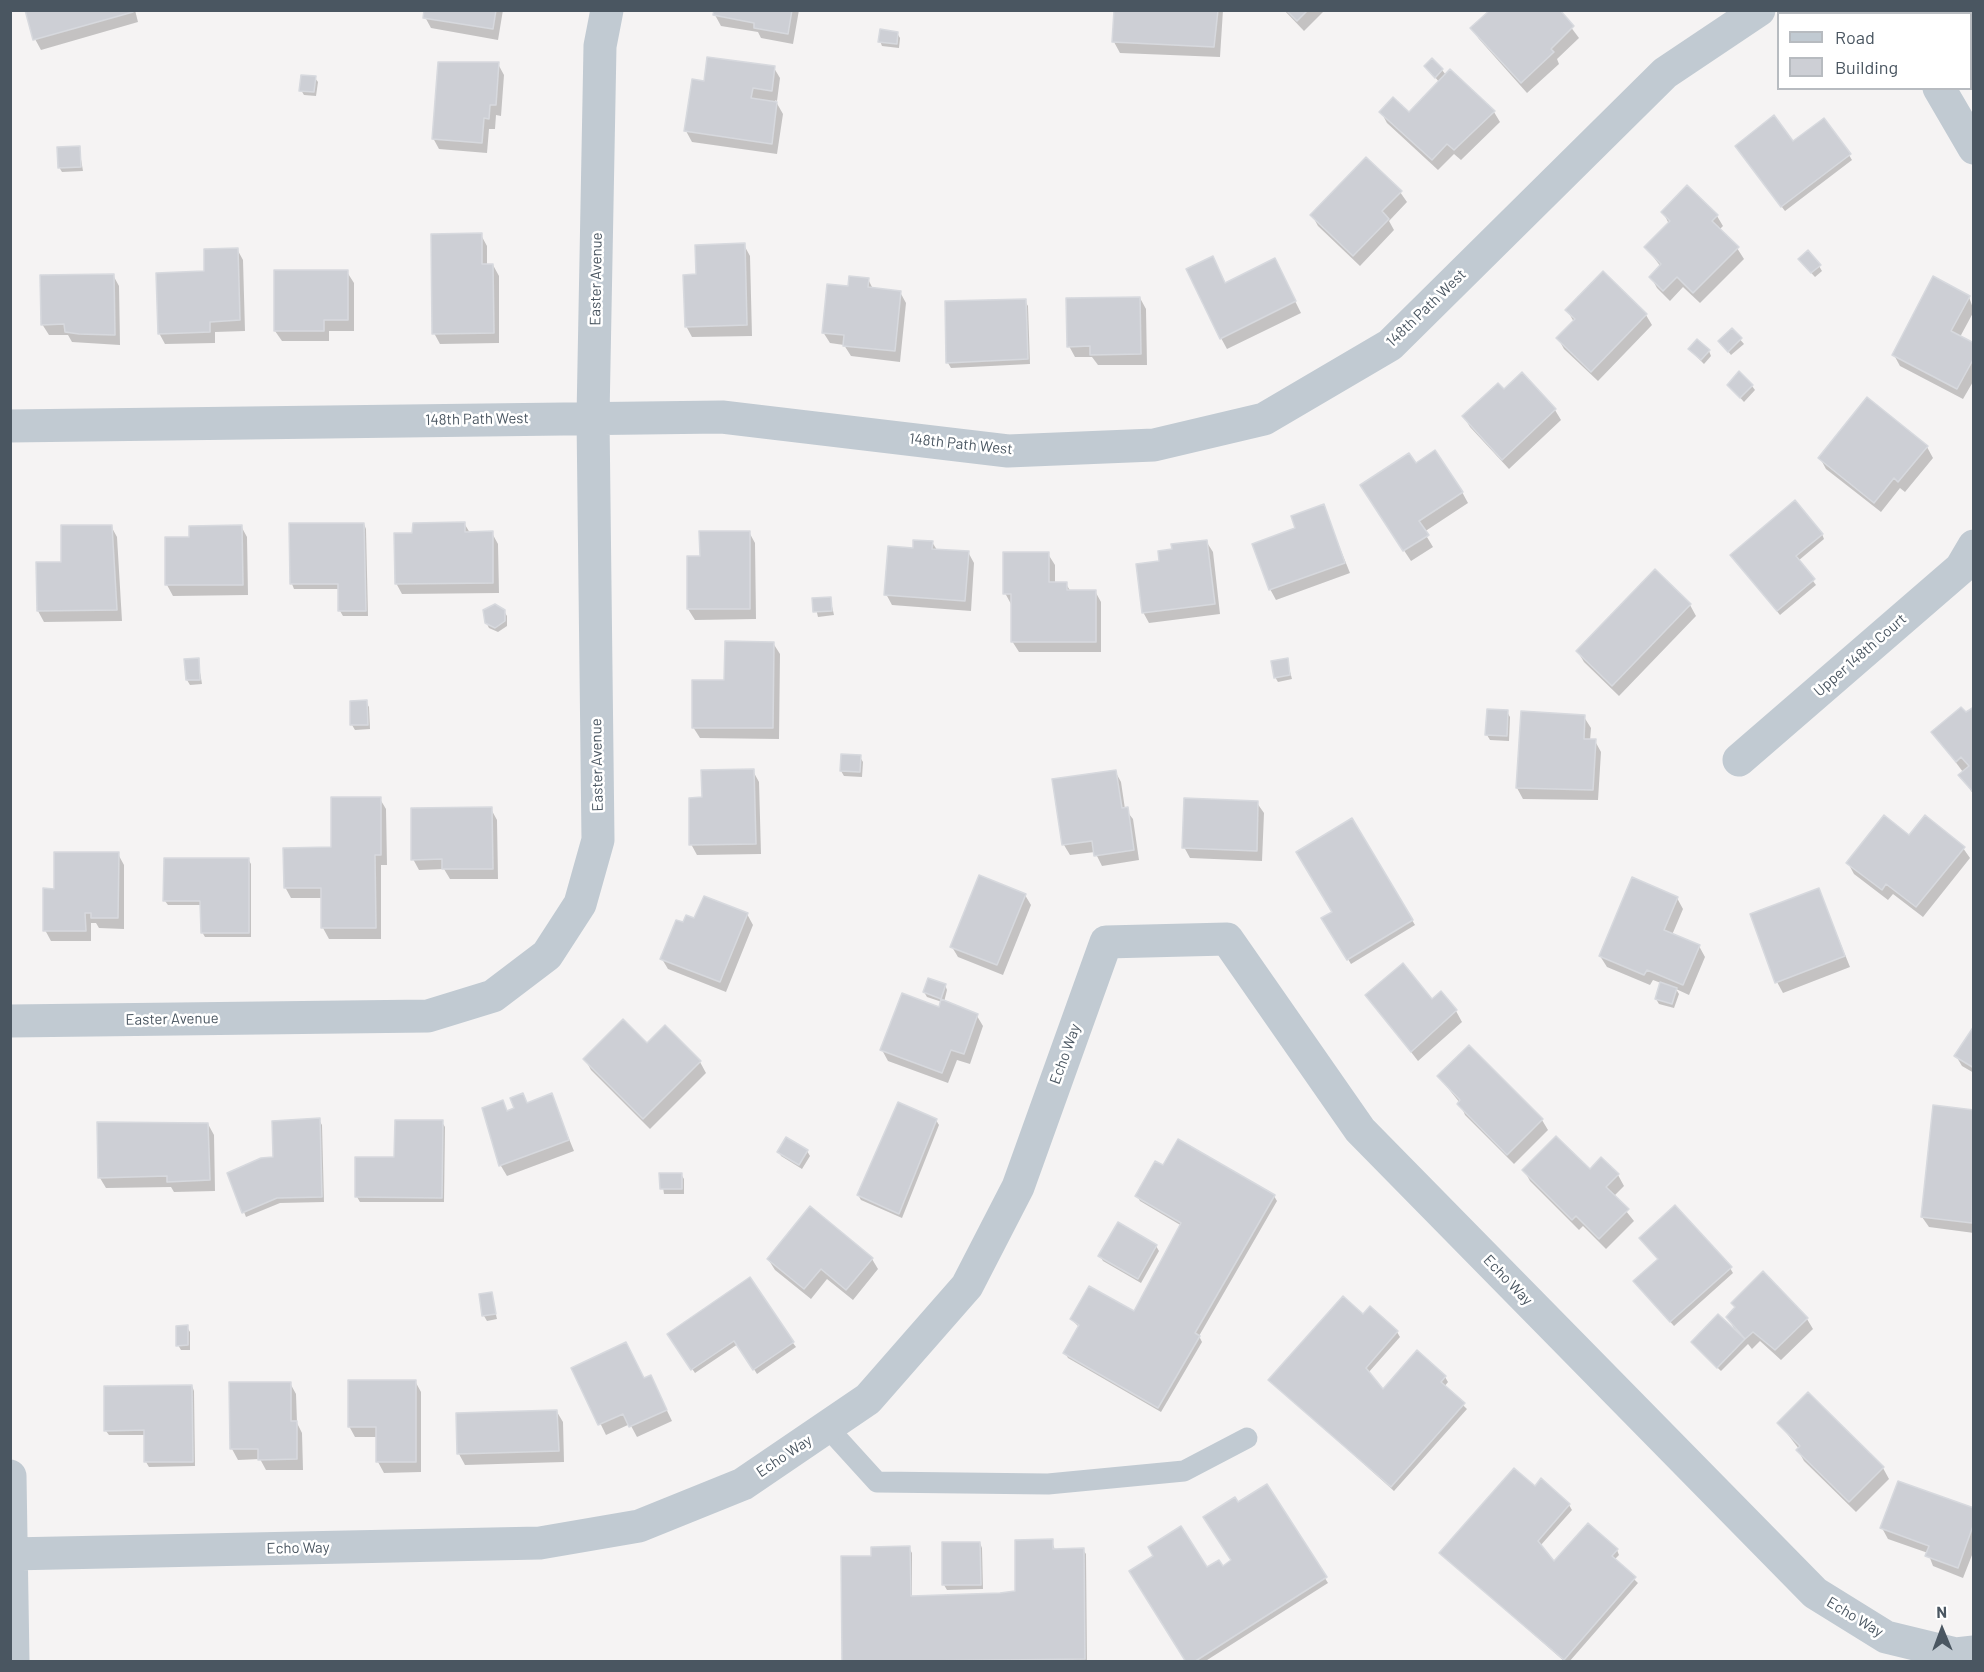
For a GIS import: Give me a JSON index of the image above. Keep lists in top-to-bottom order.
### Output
{
  "streets": {
    "street": [
      "Easter Avenue",
      "148th Path West",
      "Upper 148th Court",
      "Echo Way"
    ]
  },
  "crossings": [
    ["Easter Avenue", "148th Path West"]
  ],
  "legend": ["Road", "Building"],
  "north": "top"
}
